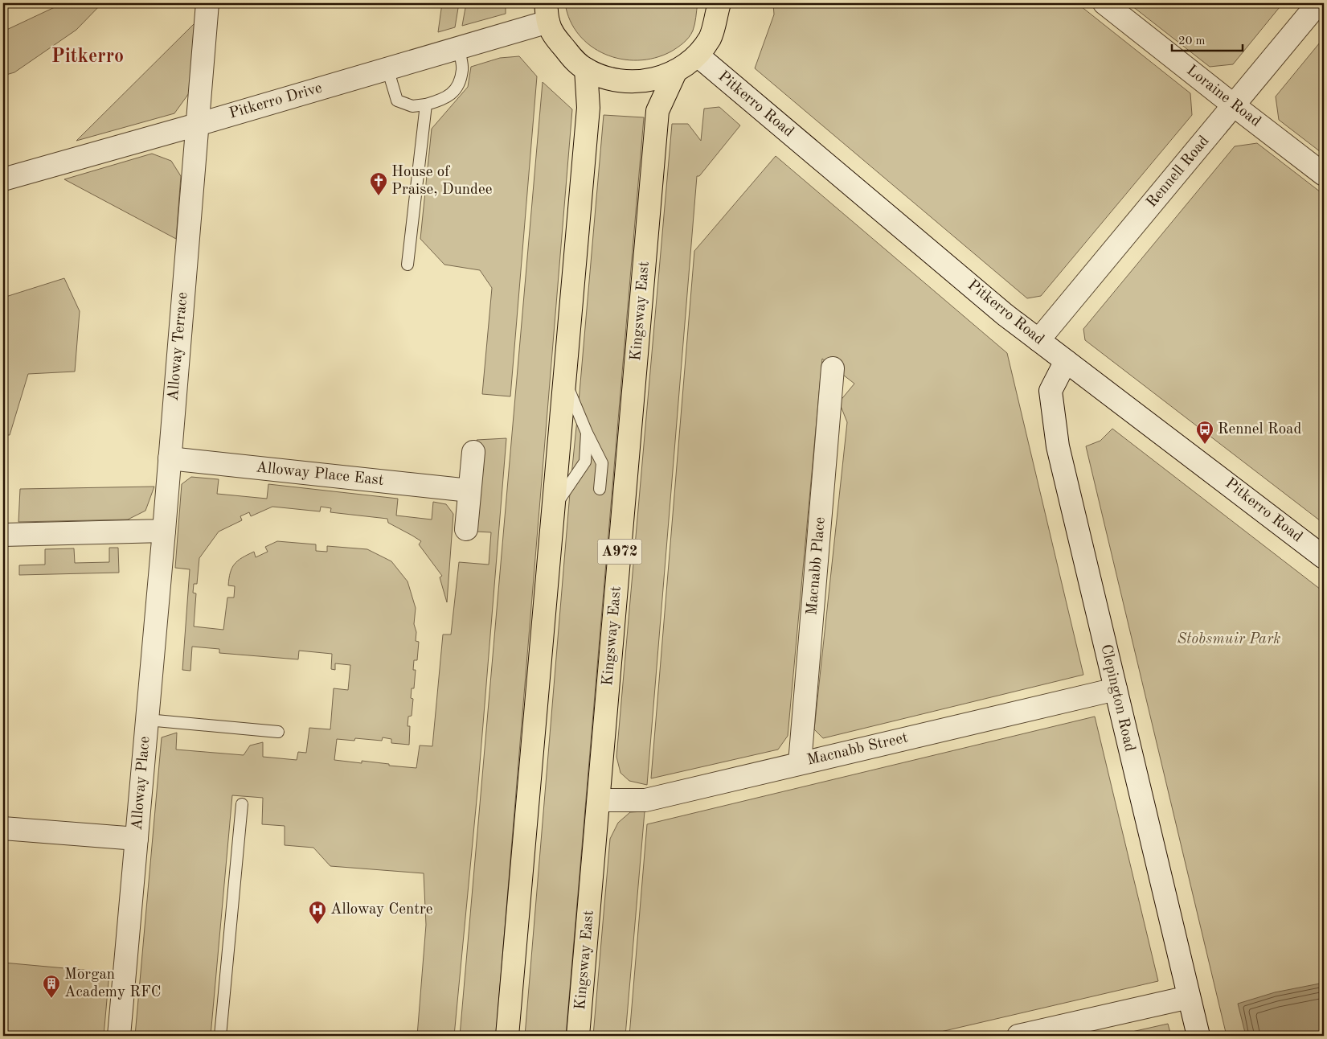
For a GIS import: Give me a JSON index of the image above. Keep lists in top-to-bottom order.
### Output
{
  "streets": {
    "highway": ["Kingsway East", "A972"],
    "street": [
      "Loraine Road",
      "Pitkerro Drive",
      "Pitkerro Road",
      "Rennell Road",
      "Alloway Terrace",
      "Alloway Place East",
      "Macnabb Place",
      "Clepington Road",
      "Macnabb Street",
      "Alloway Place"
    ]
  },
  "crossings": [
    ["Loraine Road", "Rennell Road"],
    ["Pitkerro Drive", "Alloway Terrace"],
    ["Pitkerro Road", "Rennell Road"],
    ["Pitkerro Road", "Clepington Road"],
    ["Kingsway East", "Macnabb Street"],
    ["Alloway Terrace", "Alloway Place East"],
    ["Alloway Terrace", "Alloway Place"],
    ["Macnabb Place", "Macnabb Street"],
    ["Clepington Road", "Macnabb Street"]
  ],
  "districts": ["Pitkerro"],
  "parks": ["Stobsmuir Park"],
  "places": {
    "church": ["House of Praise, Dundee"],
    "bus stop": ["Rennel Road"],
    "hospital": ["Alloway Centre"],
    "building": ["Morgan Academy RFC"]
  },
  "scale_bar": "20 m"
}
